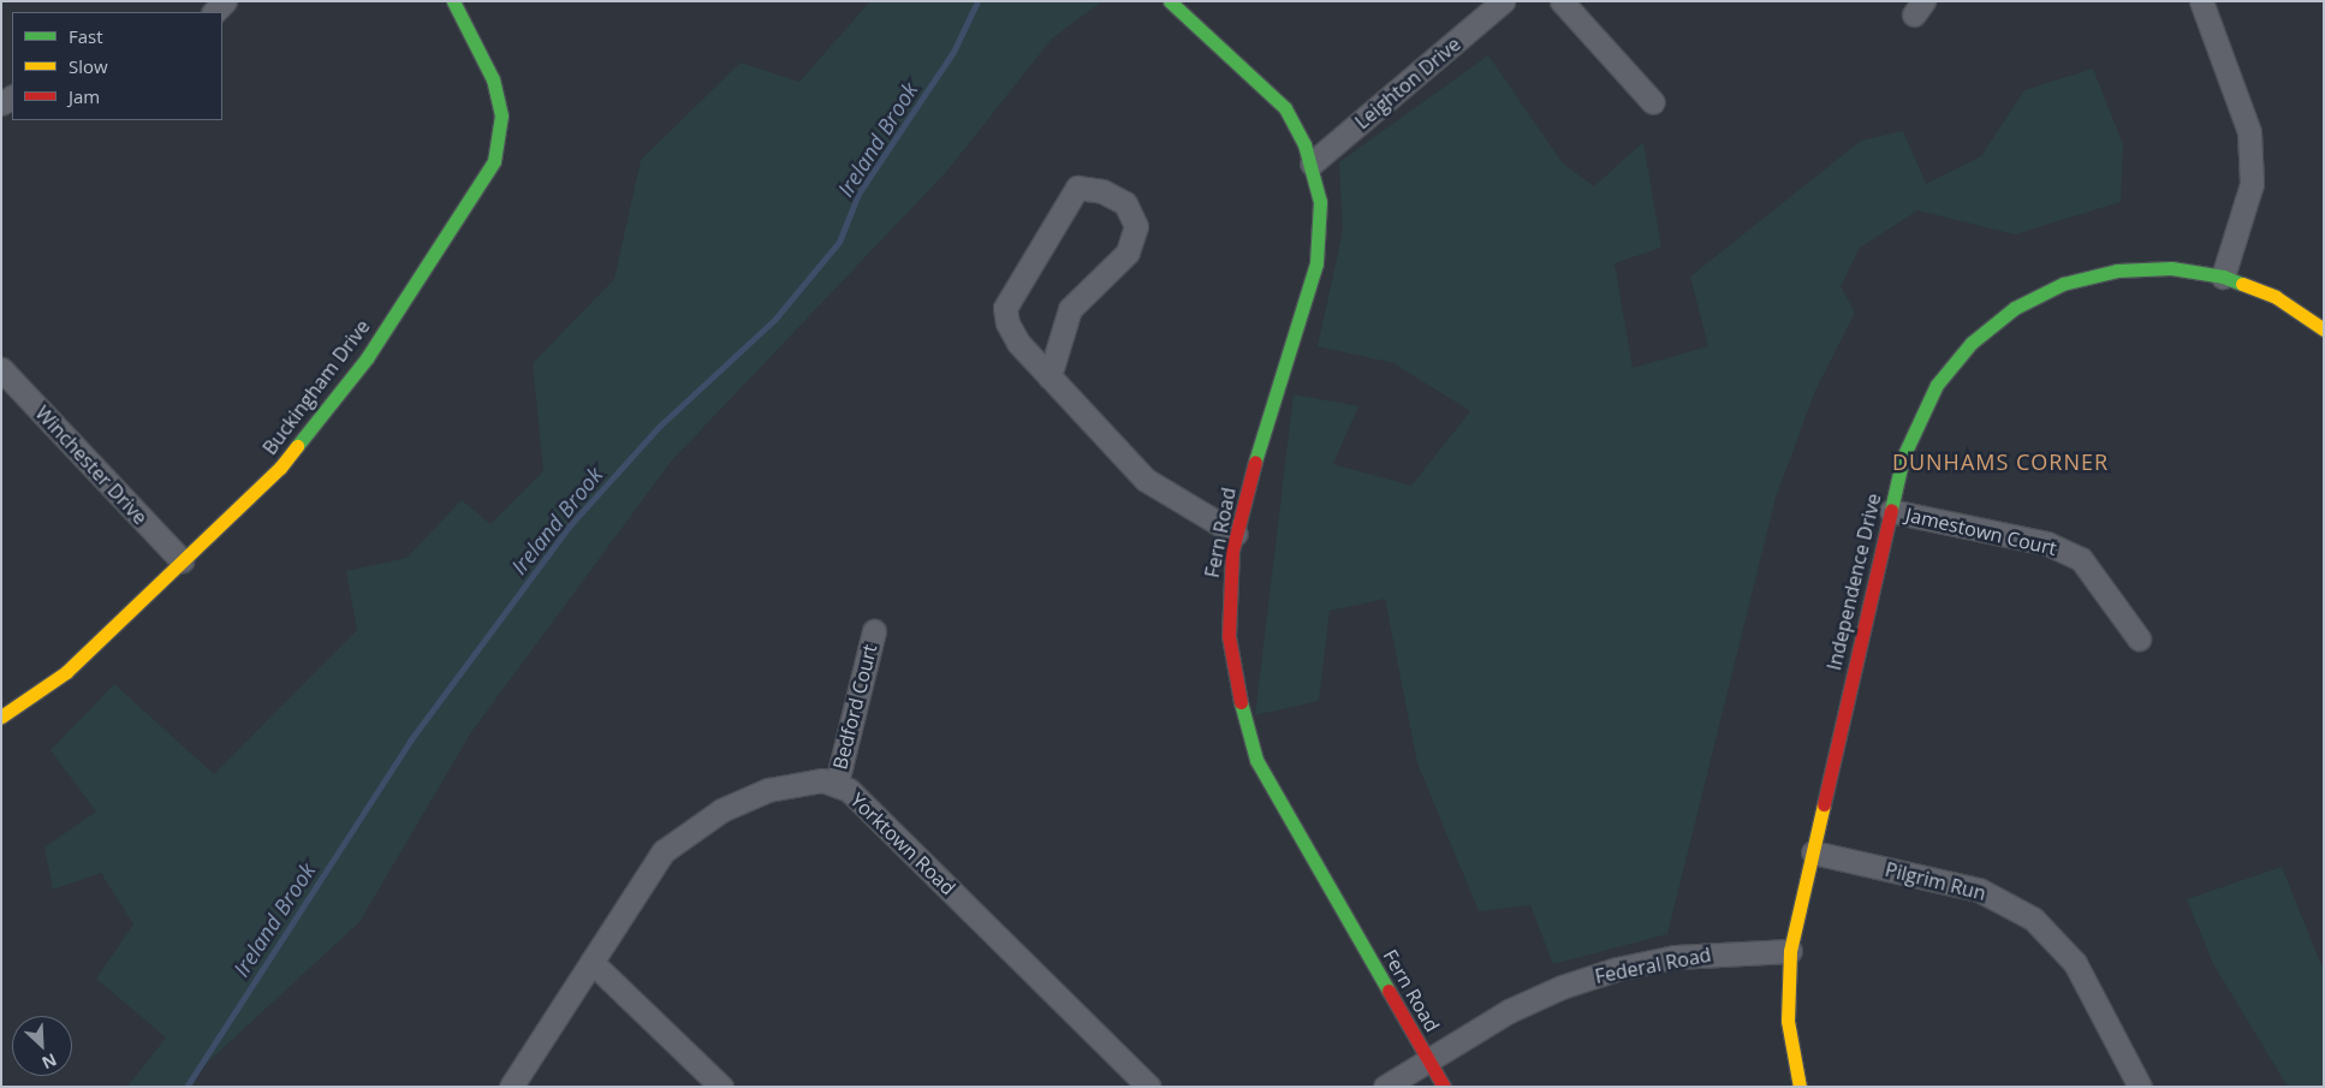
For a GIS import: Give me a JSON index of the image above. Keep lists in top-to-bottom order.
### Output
{
  "streets": {
    "street": [
      "Leighton Drive",
      "Buckingham Drive",
      "Winchester Drive",
      "Jamestown Court",
      "Fern Road",
      "Independence Drive",
      "Bedford Court",
      "Yorktown Road",
      "Pilgrim Run",
      "Federal Road"
    ]
  },
  "crossings": [
    ["Leighton Drive", "Fern Road"],
    ["Buckingham Drive", "Winchester Drive"],
    ["Jamestown Court", "Independence Drive"],
    ["Fern Road", "Federal Road"],
    ["Independence Drive", "Pilgrim Run"],
    ["Independence Drive", "Federal Road"],
    ["Bedford Court", "Yorktown Road"]
  ],
  "districts": ["DUNHAMS CORNER"],
  "water": ["Ireland Brook"],
  "legend": ["Fast", "Slow", "Jam"],
  "north": "bottom right"
}
